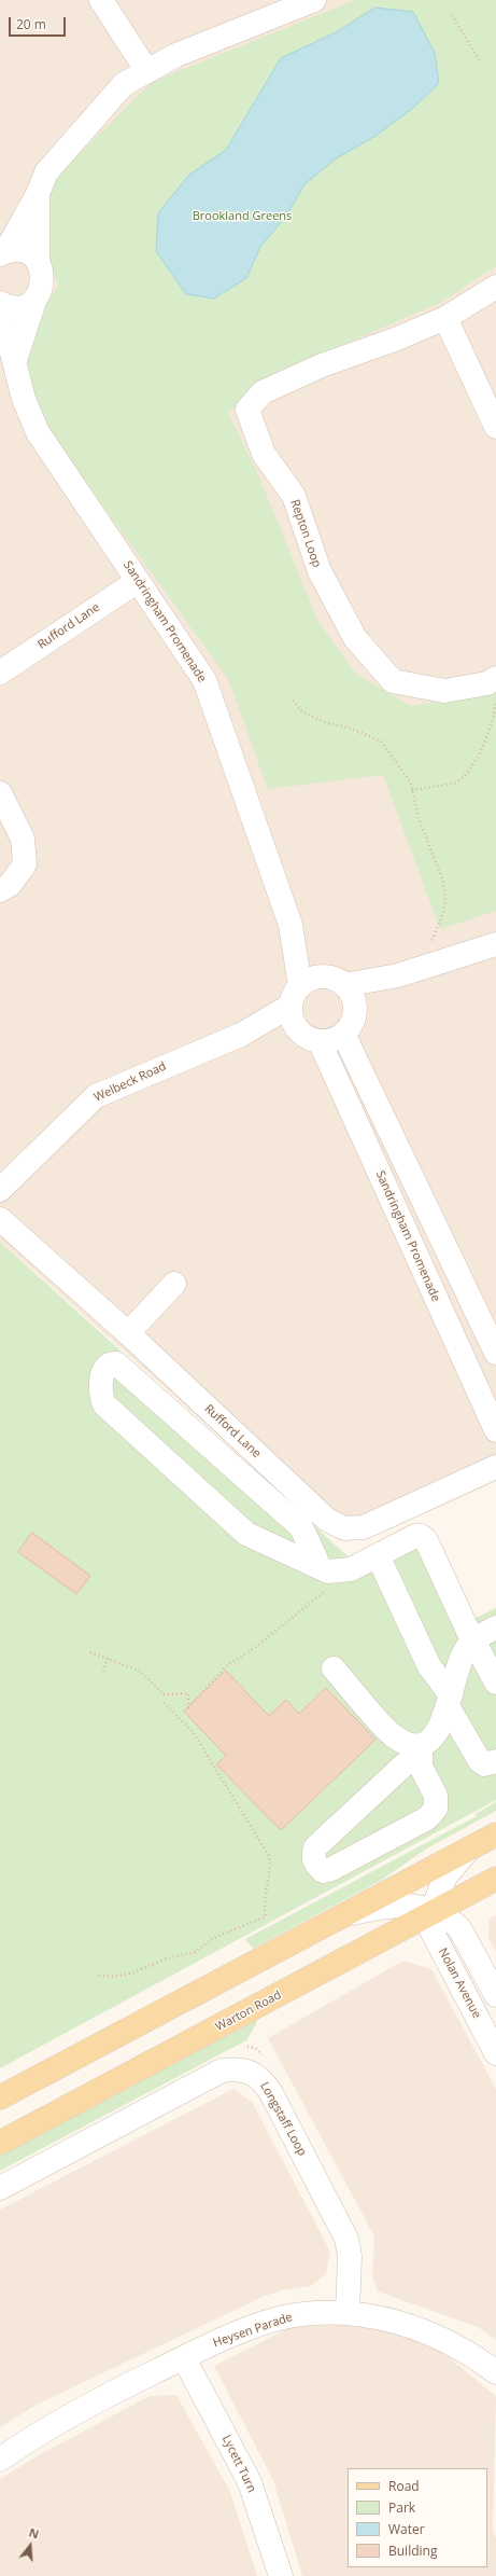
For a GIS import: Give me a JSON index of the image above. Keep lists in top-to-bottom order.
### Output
{
  "streets": {
    "main road": ["Warton Road"],
    "street": [
      "Repton Loop",
      "Sandringham Promenade",
      "Rufford Lane",
      "Welbeck Road",
      "Nolan Avenue",
      "Longstaff Loop",
      "Heysen Parade",
      "Lycett Turn"
    ]
  },
  "crossings": [
    ["Sandringham Promenade", "Rufford Lane"],
    ["Sandringham Promenade", "Welbeck Road"],
    ["Nolan Avenue", "Warton Road"],
    ["Longstaff Loop", "Heysen Parade"],
    ["Heysen Parade", "Lycett Turn"]
  ],
  "parks": ["Brookland Greens"],
  "legend": [
    "Road",
    "Park",
    "Water",
    "Building"
  ],
  "scale_bar": "20 m",
  "north": "top"
}
